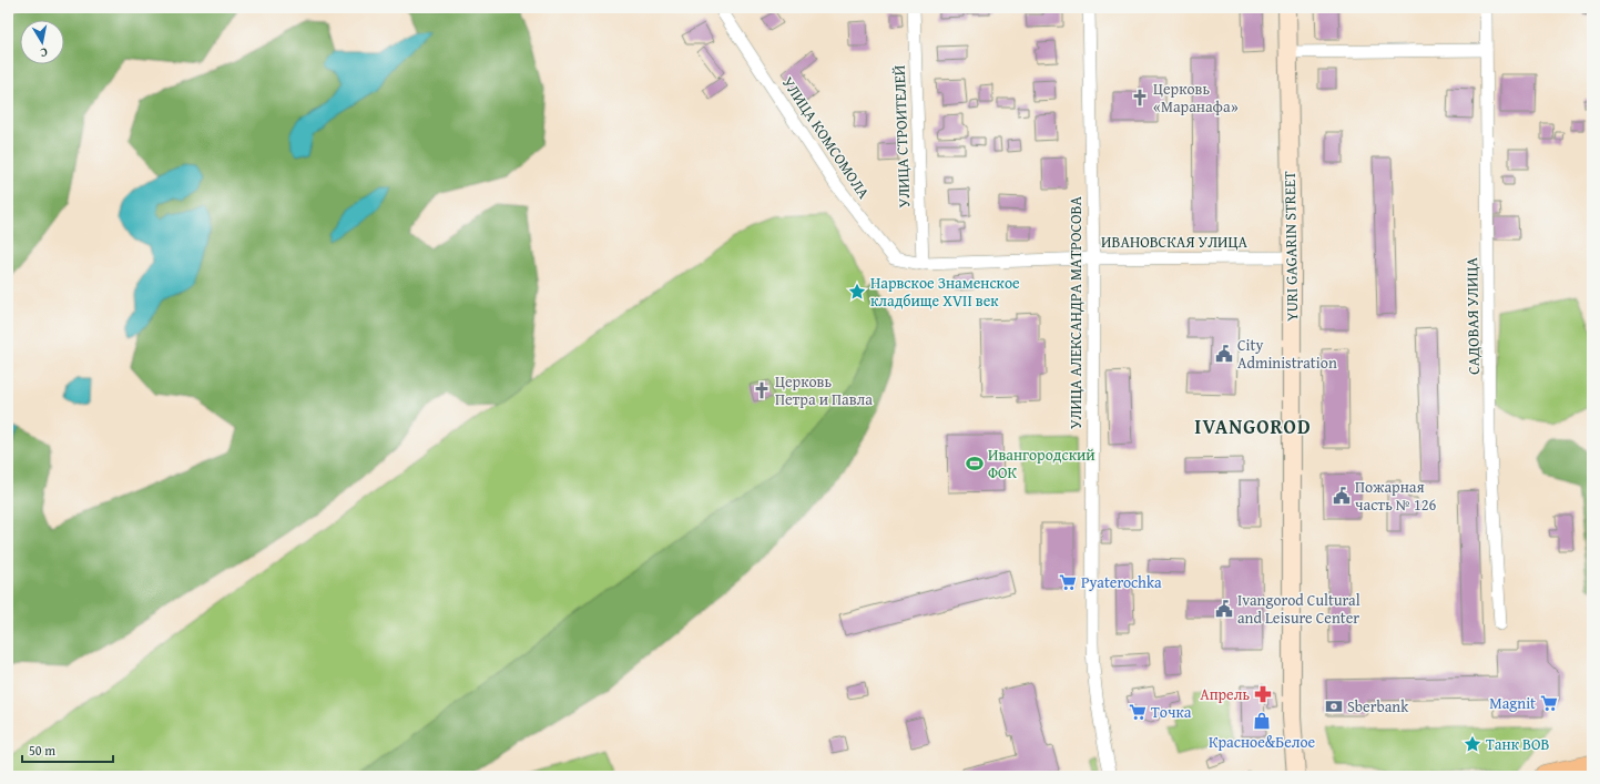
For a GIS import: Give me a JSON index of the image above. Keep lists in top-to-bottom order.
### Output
{
  "streets": {
    "street": [
      "УЛИЦА СТРОИТЕЛЕЙ",
      "УЛИЦА КОМСОМОЛА",
      "ИВАНОВСКАЯ УЛИЦА",
      "YURI GAGARIN STREET",
      "УЛИЦА АЛЕКСАНДРА МАТРОСОВА",
      "САДОВАЯ УЛИЦА"
    ]
  },
  "crossings": [
    ["УЛИЦА СТРОИТЕЛЕЙ", "УЛИЦА КОМСОМОЛА"],
    ["УЛИЦА СТРОИТЕЛЕЙ", "ИВАНОВСКАЯ УЛИЦА"],
    ["УЛИЦА КОМСОМОЛА", "ИВАНОВСКАЯ УЛИЦА"],
    ["ИВАНОВСКАЯ УЛИЦА", "YURI GAGARIN STREET"],
    ["ИВАНОВСКАЯ УЛИЦА", "УЛИЦА АЛЕКСАНДРА МАТРОСОВА"]
  ],
  "districts": ["IVANGOROD"],
  "places": {
    "church": ["Церковь «Маранафа»", "Церковь Петра и Павла"],
    "place": ["Нарвское Знаменское кладбище XVII век", "Танк ВОВ"],
    "public building": ["City Administration", "Пожарная часть № 126", "Ivangorod Cultural and Leisure Center"],
    "sports": ["Ивангородский ФОК"],
    "supermarket": ["Pyaterochka", "Magnit", "Точка"],
    "pharmacy": ["Апрель"],
    "bank": ["Sberbank"],
    "shop": ["Красное&Белое"]
  },
  "scale_bar": "50 m",
  "north": "bottom"
}
